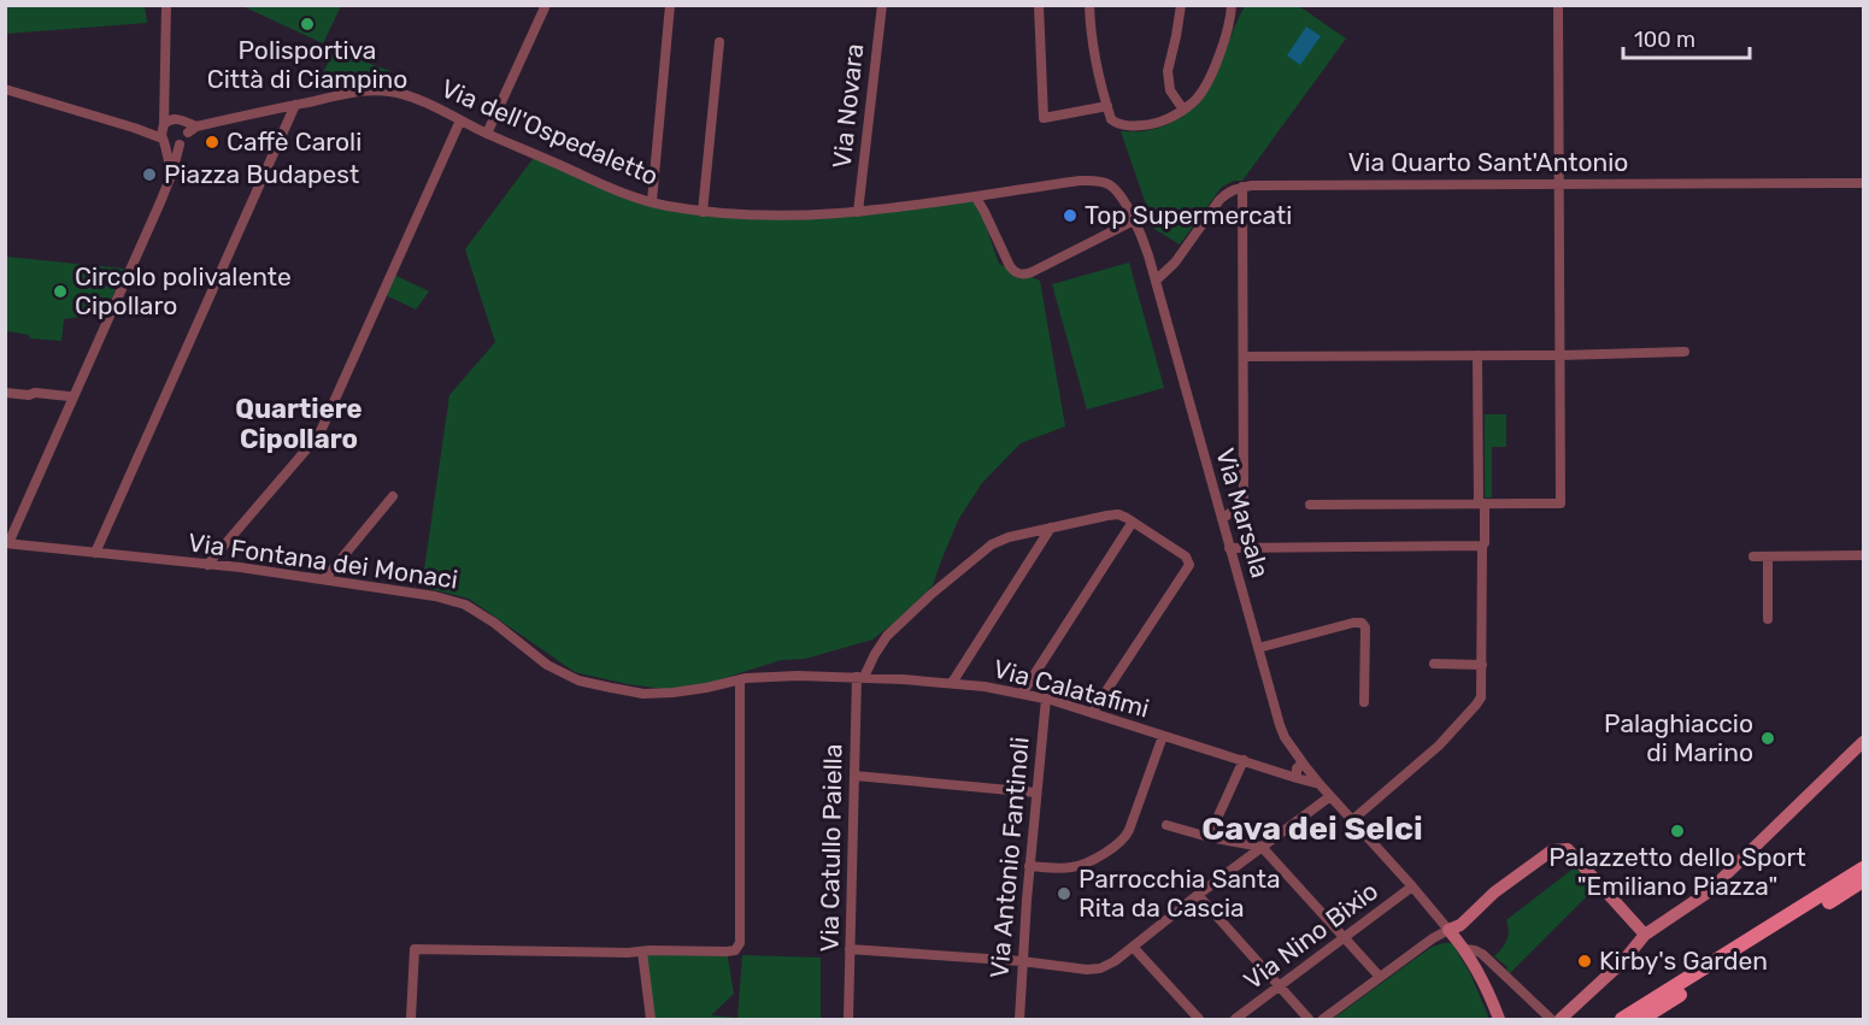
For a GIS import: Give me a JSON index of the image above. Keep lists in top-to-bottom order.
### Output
{
  "streets": {
    "street": [
      "Via Novara",
      "Via dell'Ospedaletto",
      "Via Quarto Sant'Antonio",
      "Via Marsala",
      "Via Fontana dei Monaci",
      "Via Calatafimi",
      "Via Catullo Paiella",
      "Via Antonio Fantinoli",
      "Via Nino Bixio"
    ]
  },
  "crossings": [
    ["Via Novara", "Via dell'Ospedaletto"],
    ["Via dell'Ospedaletto", "Via Marsala"],
    ["Via Marsala", "Via Calatafimi"],
    ["Via Fontana dei Monaci", "Via Calatafimi"],
    ["Via Calatafimi", "Via Catullo Paiella"],
    ["Via Calatafimi", "Via Antonio Fantinoli"]
  ],
  "districts": ["Quartiere Cipollaro", "Cava dei Selci"],
  "places": [
    "Polisportiva Città di Ciampino",
    "Caffè Caroli",
    "Piazza Budapest",
    "Top Supermercati",
    "Circolo polivalente Cipollaro",
    "Palaghiaccio di Marino",
    "Palazzetto dello Sport \"Emiliano Piazza\"",
    "Parrocchia Santa Rita da Cascia",
    "Kirby's Garden"
  ],
  "scale_bar": "100 m"
}
